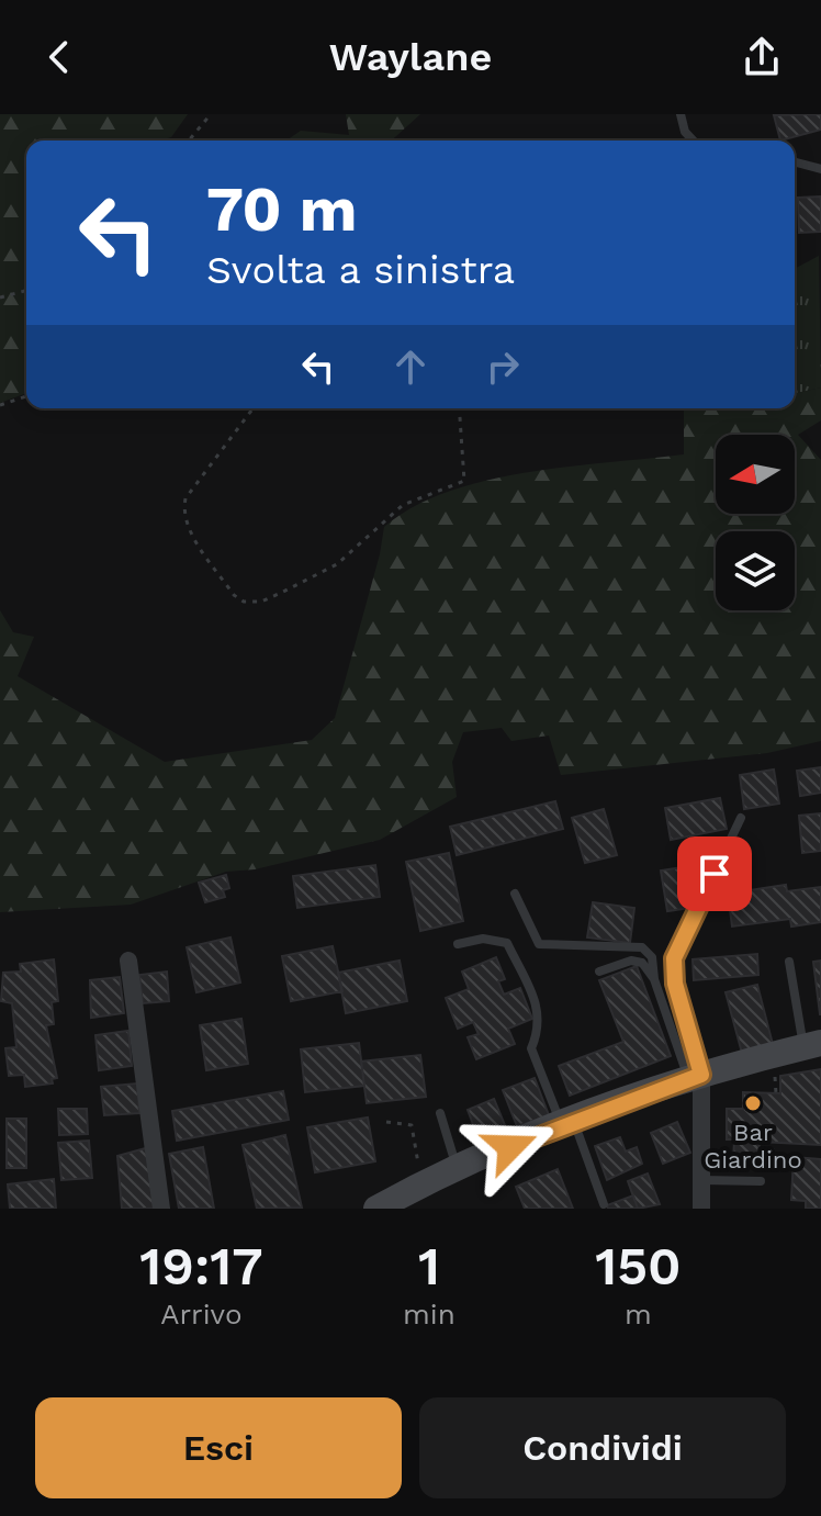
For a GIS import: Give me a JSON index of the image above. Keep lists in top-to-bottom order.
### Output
{
  "places": ["Bar Giardino"],
  "north": "left",
  "page": {
    "header": "Waylane",
    "turn": ["70 m", "Svolta a sinistra"],
    "eta": [
      "19:17",
      "Arrivo",
      "1",
      "min",
      "150",
      "m"
    ],
    "buttons": ["Esci", "Condividi"]
  }
}
